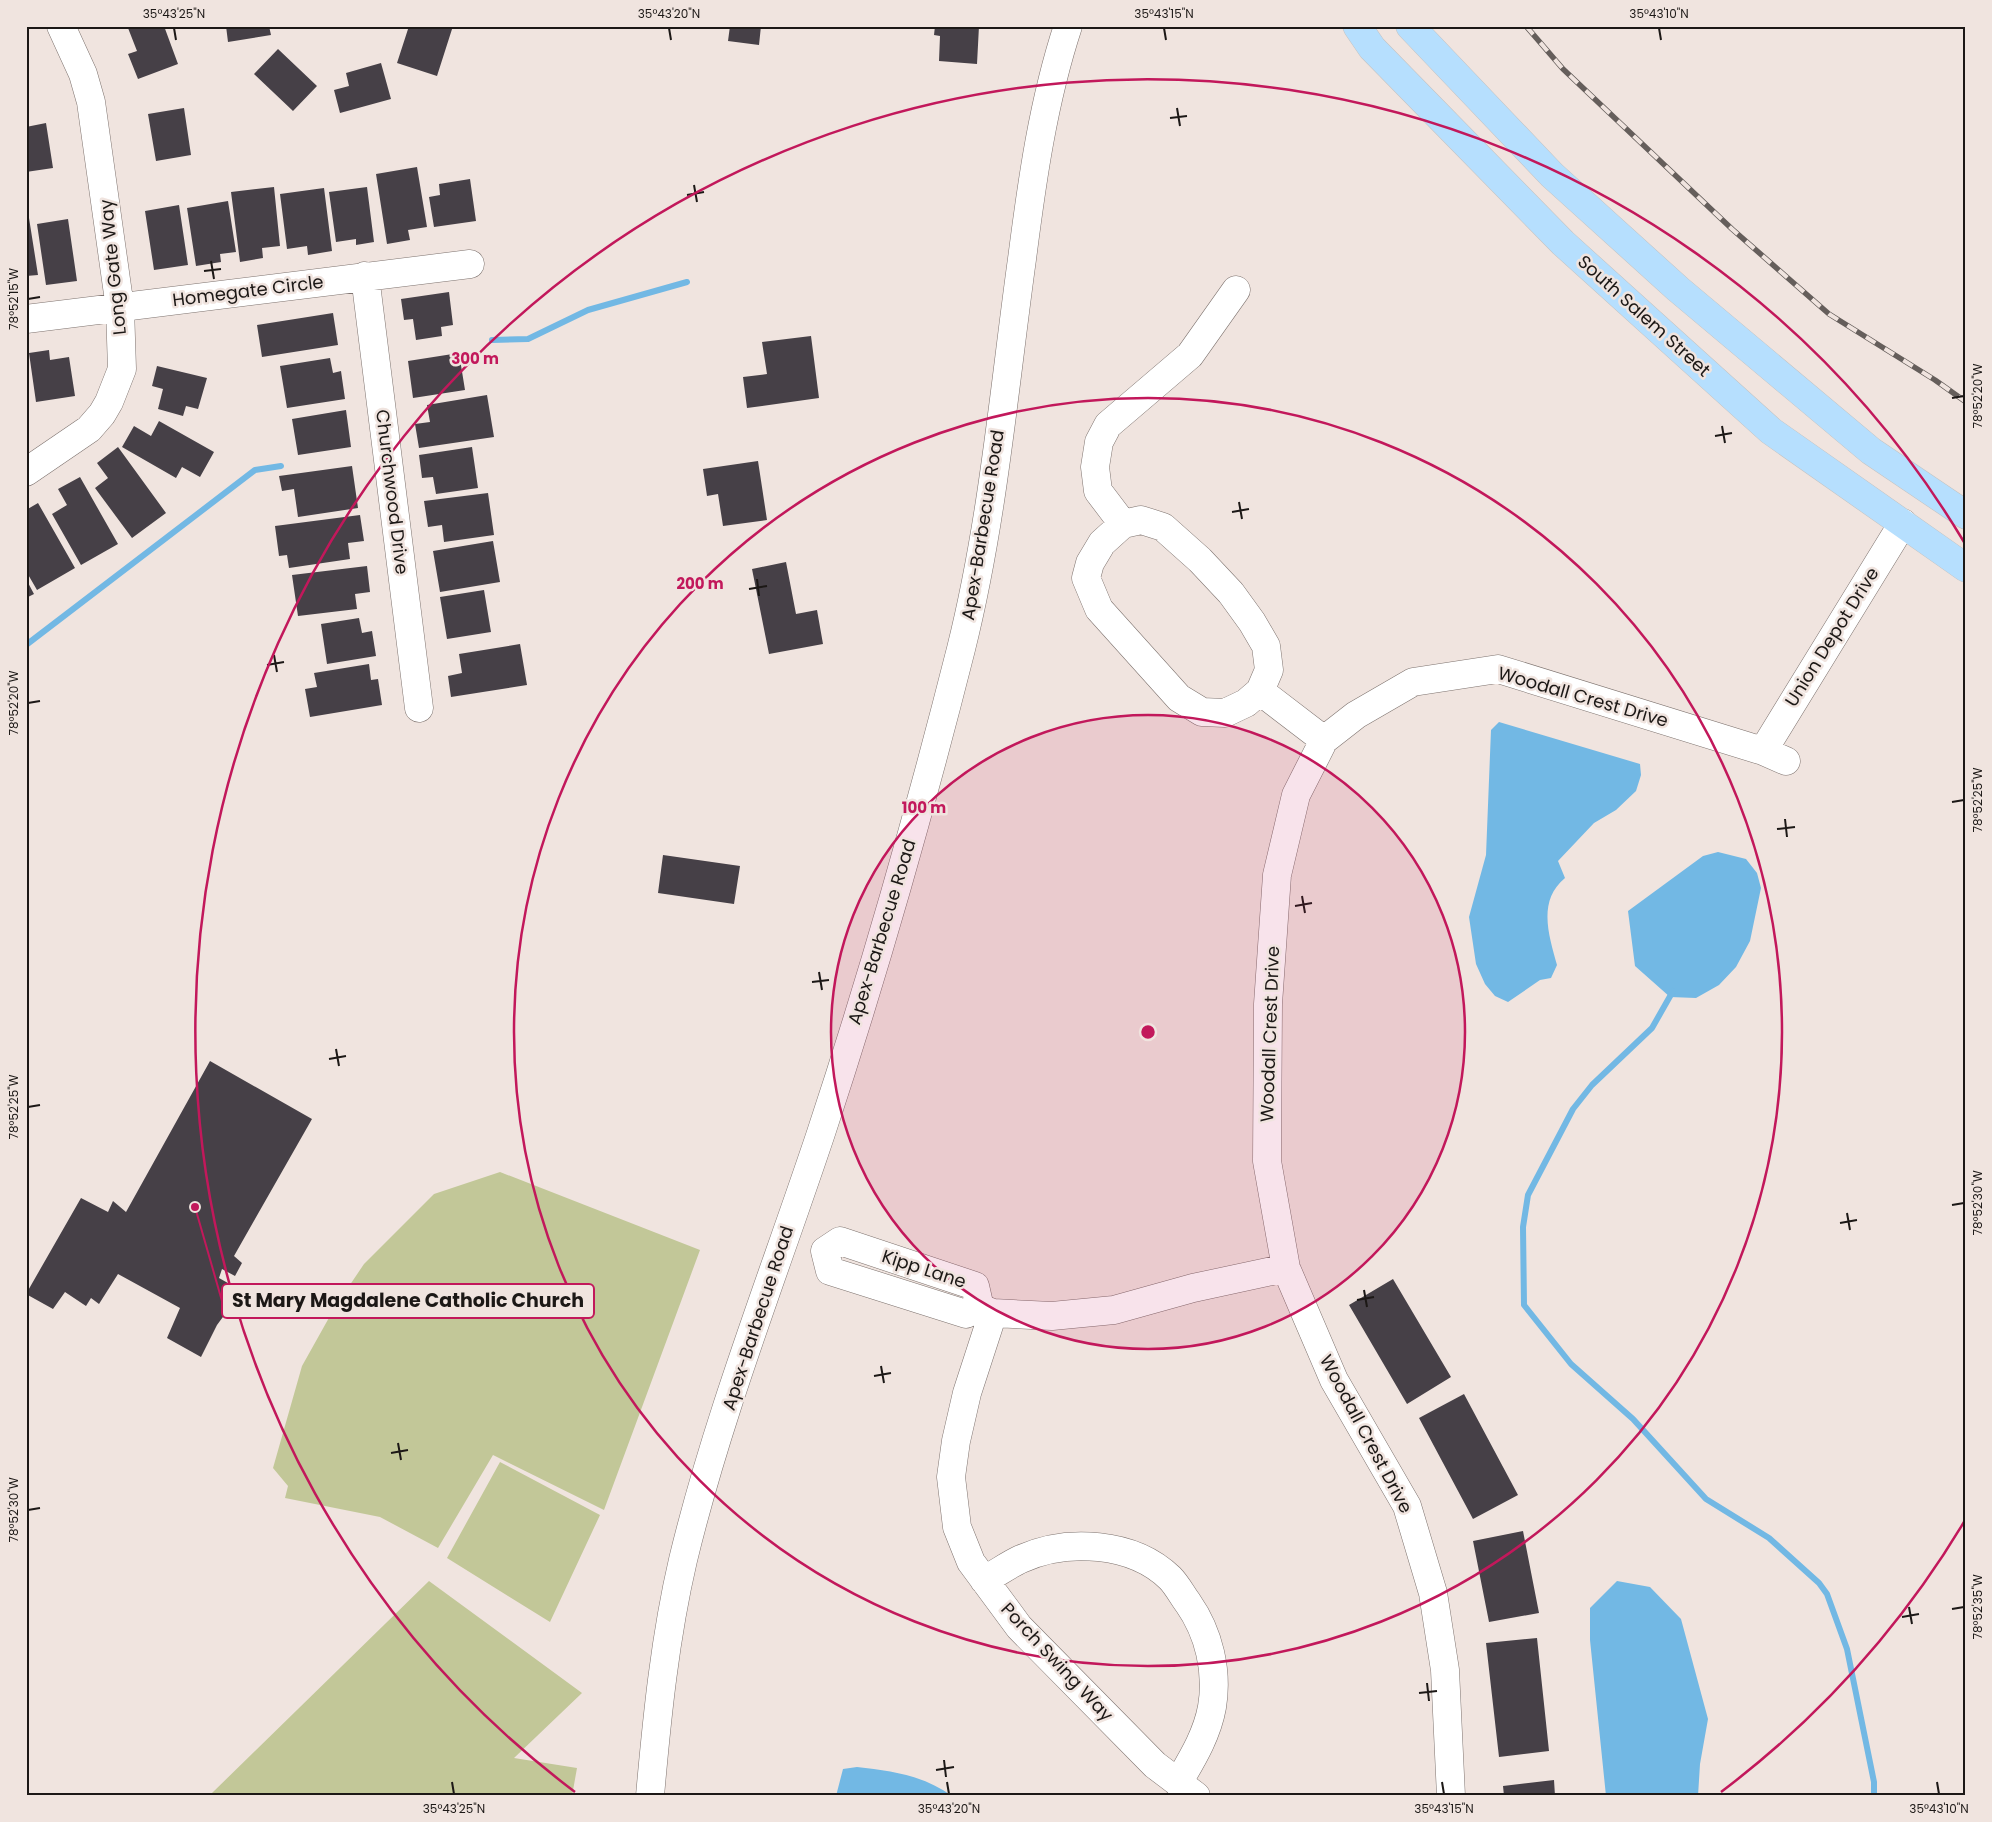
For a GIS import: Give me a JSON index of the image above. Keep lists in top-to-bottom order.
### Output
{
  "streets": {
    "main road": ["South Salem Street"],
    "street": [
      "Long Gate Way",
      "Homegate Circle",
      "Churchwood Drive",
      "Apex-Barbecue Road",
      "Union Depot Drive",
      "Woodall Crest Drive",
      "Kipp Lane",
      "Porch Swing Way"
    ]
  },
  "crossings": [
    ["Long Gate Way", "Homegate Circle"],
    ["Homegate Circle", "Churchwood Drive"],
    ["South Salem Street", "Union Depot Drive"],
    ["Apex-Barbecue Road", "Kipp Lane"],
    ["Union Depot Drive", "Woodall Crest Drive"],
    ["Kipp Lane", "Porch Swing Way"]
  ],
  "places": ["St Mary Magdalene Catholic Church"],
  "coordinates": [
    "35°43'25\"N",
    "35°43'20\"N",
    "35°43'15\"N",
    "35°43'10\"N",
    "78°52'15\"W",
    "78°52'20\"W",
    "78°52'25\"W",
    "78°52'30\"W",
    "78°52'35\"W"
  ],
  "rings": ["300 m", "200 m", "100 m"]
}
